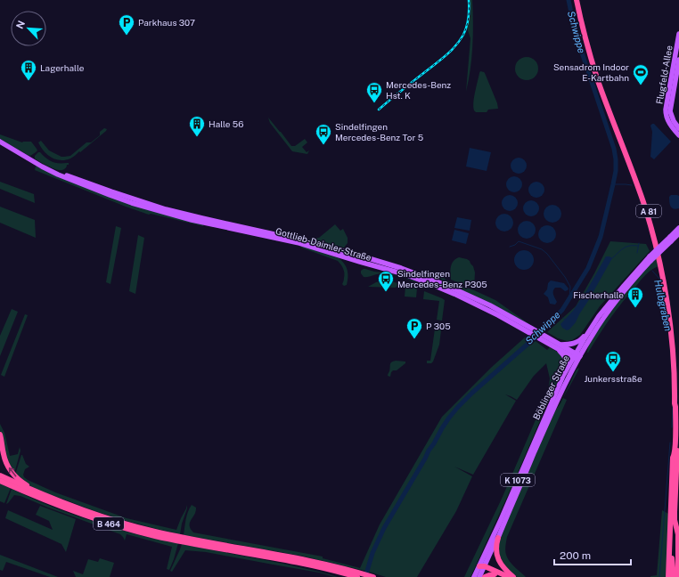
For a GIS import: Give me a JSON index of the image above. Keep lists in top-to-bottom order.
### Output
{
  "streets": {
    "highway": ["A 81", "B 464"],
    "main road": [
      "Flugfeld-Allee",
      "Gottlieb-Daimler-Straße",
      "Böblinger Straße",
      "K 1073"
    ]
  },
  "crossings": [
    ["Gottlieb-Daimler-Straße", "Böblinger Straße"]
  ],
  "water": ["Schwippe", "Hulbgraben"],
  "places": {
    "parking": ["Parkhaus 307", "P 305"],
    "building": ["Lagerhalle", "Halle 56", "Fischerhalle"],
    "sports": ["Sensadrom Indoor E-Kartbahn"],
    "bus stop": [
      "Mercedes-Benz Hst. K",
      "Sindelfingen Mercedes-Benz Tor 5",
      "Sindelfingen Mercedes-Benz P305",
      "Junkersstraße"
    ]
  },
  "scale_bar": "200 m",
  "north": "top left"
}
